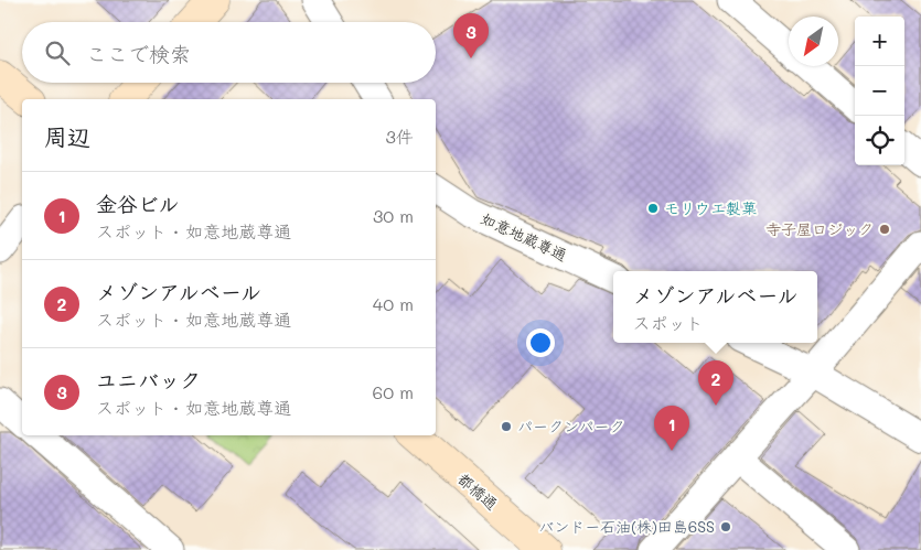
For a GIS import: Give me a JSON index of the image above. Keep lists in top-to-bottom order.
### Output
{
  "streets": {
    "street": ["如意地蔵尊通", "都橋通"]
  },
  "places": [
    "モリウエ製菓",
    "寺子屋ロジック",
    "パークンパーク",
    "バンドー石油(株)田島6SS"
  ],
  "north": "bottom left",
  "page": {
    "pins": ["3", "2", "1"],
    "map_buttons": ["+", "−"],
    "search": "ここで検索",
    "heading": ["周辺", "3件"],
    "list": [
      {
        "mark": "1",
        "name": "金谷ビル",
        "note": "スポット · 如意地蔵尊通",
        "value": "30 m"
      },
      {
        "mark": "2",
        "name": "メゾンアルベール",
        "note": "スポット · 如意地蔵尊通",
        "value": "40 m"
      },
      {
        "mark": "3",
        "name": "ユニバック",
        "note": "スポット · 如意地蔵尊通",
        "value": "60 m"
      }
    ],
    "popup": ["メゾンアルベール", "スポット"]
  }
}
